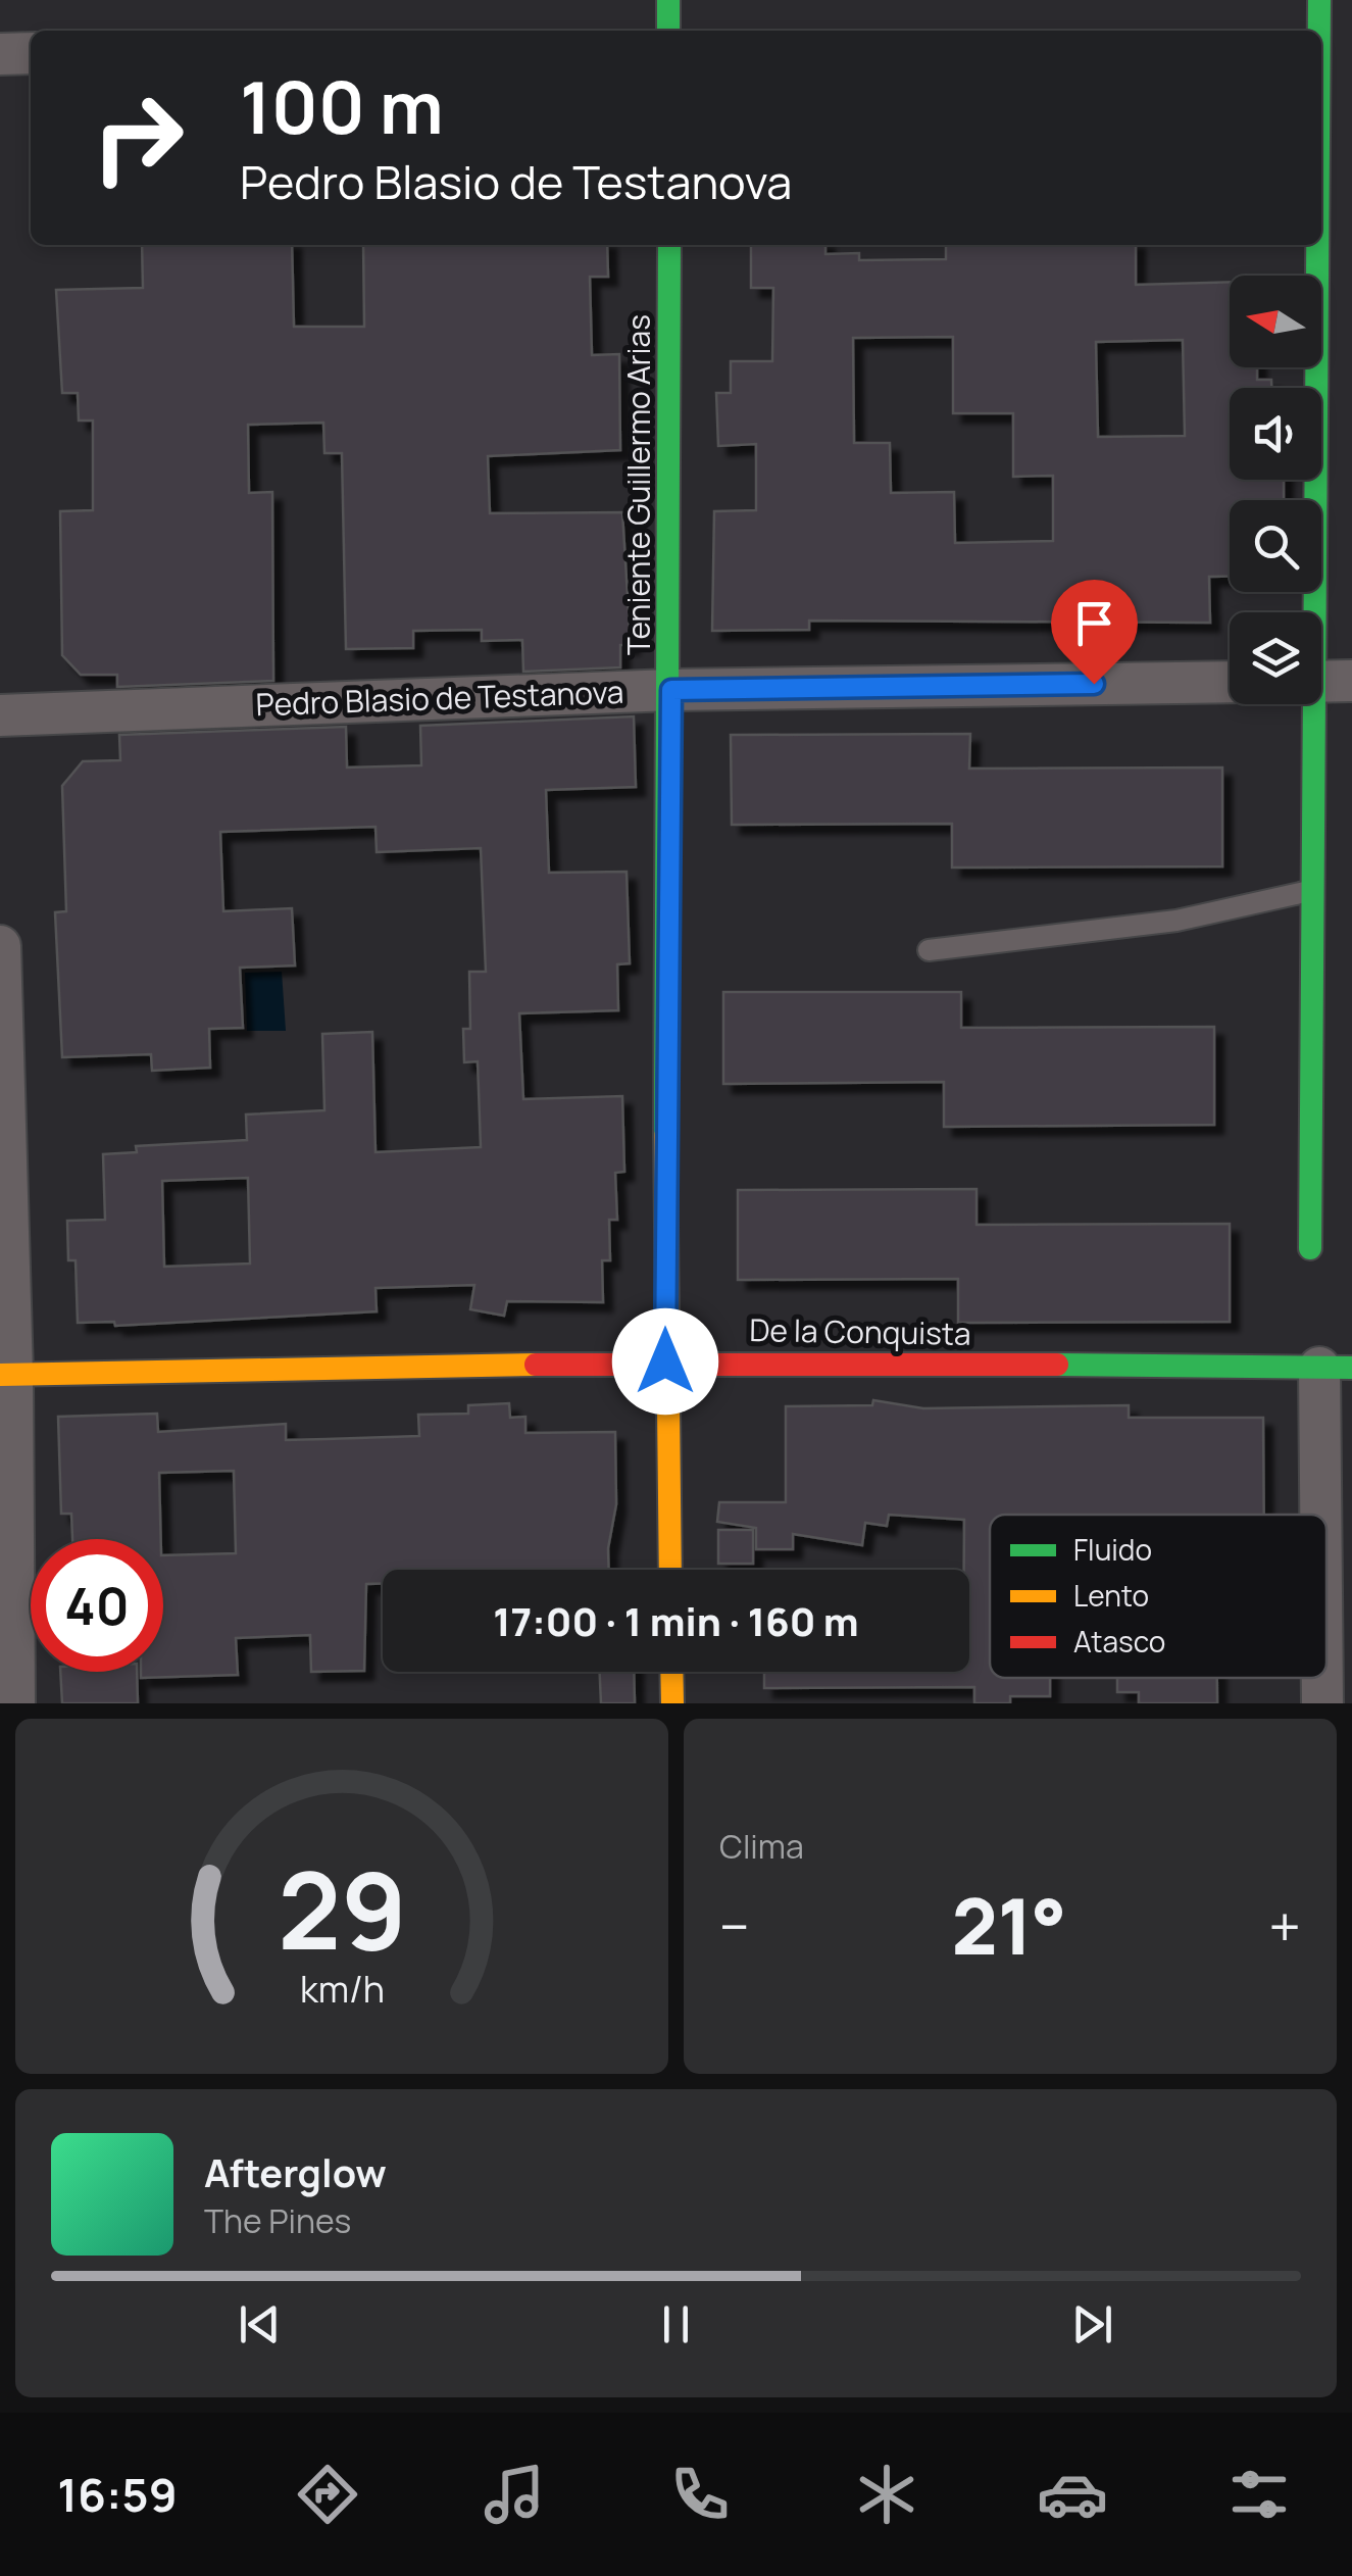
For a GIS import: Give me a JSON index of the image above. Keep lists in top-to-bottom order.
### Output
{
  "streets": {
    "street": ["Teniente Guillermo Arias", "Pedro Blasio de Testanova", "De la Conquista"]
  },
  "crossings": [
    ["Teniente Guillermo Arias", "Pedro Blasio de Testanova"],
    ["Teniente Guillermo Arias", "De la Conquista"]
  ],
  "legend": ["Fluido", "Lento", "Atasco"],
  "north": "left",
  "page": {
    "turn": ["100 m", "Pedro Blasio de Testanova"],
    "limit": "40",
    "trip": "17:00 · 1 min · 160 m",
    "tile": "Clima",
    "heat": ["−", "21°", "+"],
    "song": ["Afterglow", "The Pines"],
    "tabs": "16:59",
    "gauge": ["29", "km/h"]
  }
}
